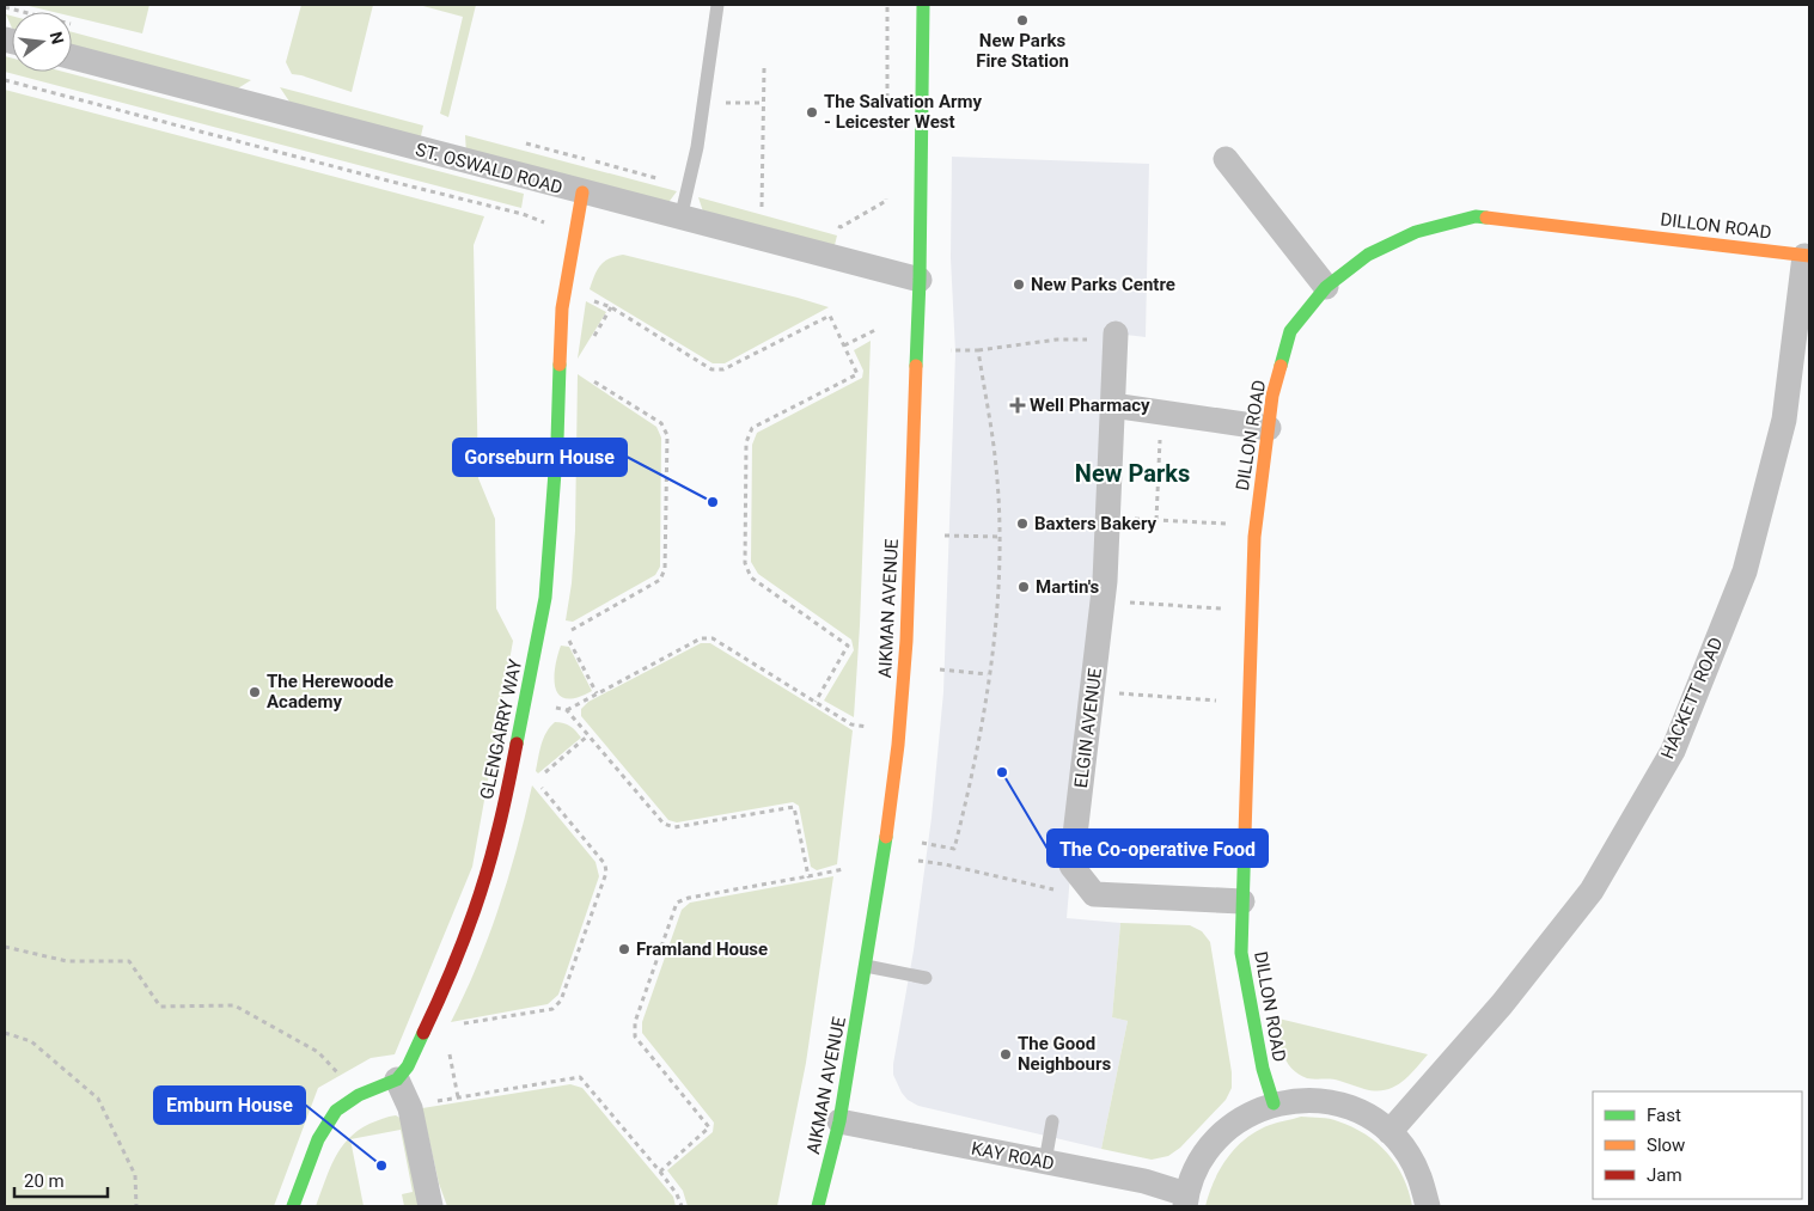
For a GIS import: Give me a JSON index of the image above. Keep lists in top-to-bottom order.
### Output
{
  "streets": {
    "street": [
      "ST. OSWALD ROAD",
      "DILLON ROAD",
      "AIKMAN AVENUE",
      "HACKETT ROAD",
      "ELGIN AVENUE",
      "GLENGARRY WAY",
      "KAY ROAD"
    ]
  },
  "crossings": [
    ["ST. OSWALD ROAD", "AIKMAN AVENUE"],
    ["ST. OSWALD ROAD", "GLENGARRY WAY"],
    ["DILLON ROAD", "HACKETT ROAD"],
    ["DILLON ROAD", "KAY ROAD"],
    ["AIKMAN AVENUE", "KAY ROAD"],
    ["HACKETT ROAD", "KAY ROAD"]
  ],
  "districts": ["New Parks"],
  "places": {
    "other": [
      "New Parks Fire Station",
      "The Salvation Army - Leicester West",
      "New Parks Centre",
      "Gorseburn House",
      "Baxters Bakery",
      "Martin's",
      "The Herewoode Academy",
      "The Co-operative Food",
      "Framland House",
      "The Good Neighbours",
      "Emburn House"
    ],
    "health": ["Well Pharmacy"]
  },
  "legend": ["Fast", "Slow", "Jam"],
  "scale_bar": "20 m",
  "north": "right"
}
